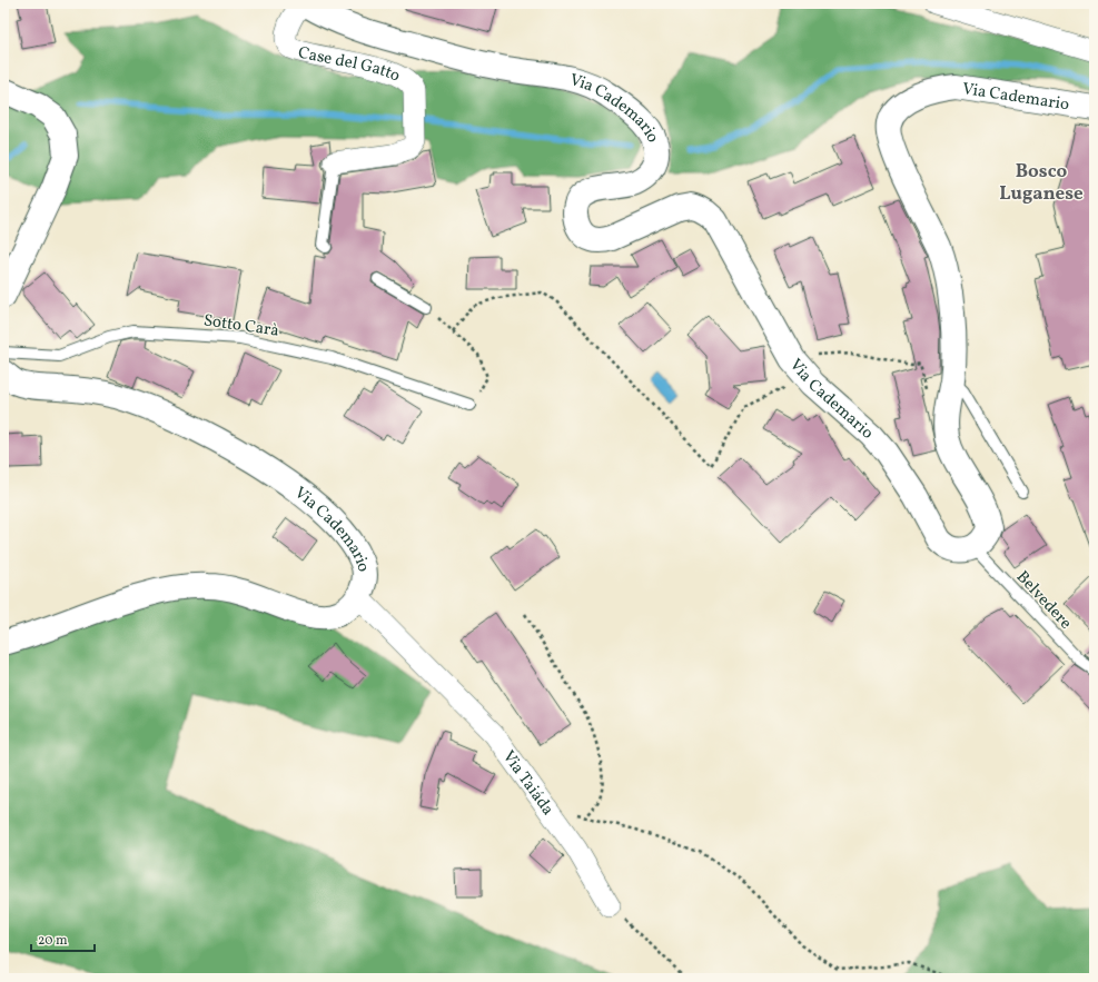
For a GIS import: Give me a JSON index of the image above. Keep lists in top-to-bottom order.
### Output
{
  "streets": {
    "street": ["Case del Gatto", "Via Cademario", "Via Taiáda"],
    "lane": ["Sotto Carà", "Belvedere"]
  },
  "crossings": [
    ["Case del Gatto", "Via Cademario"],
    ["Via Cademario", "Belvedere"],
    ["Via Cademario", "Via Taiáda"]
  ],
  "districts": ["Bosco Luganese"],
  "scale_bar": "20 m"
}
